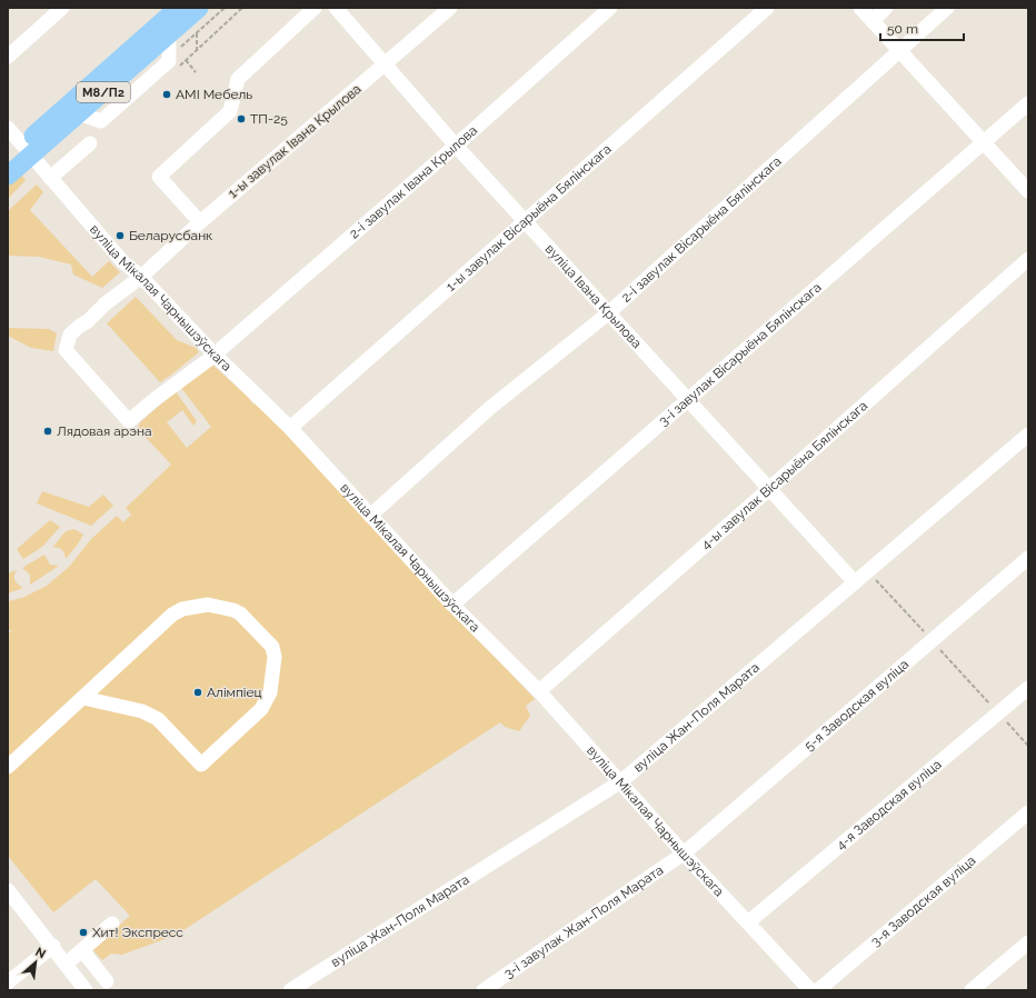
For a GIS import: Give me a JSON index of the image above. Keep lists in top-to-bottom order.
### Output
{
  "streets": {
    "main road": ["М8/П2"],
    "street": [
      "1-ы завулак Івана Крылова",
      "2-і завулак Івана Крылова",
      "1-ы завулак Вісарыёна Бялінскага",
      "2-і завулак Вісарыёна Бялінскага",
      "вуліца Івана Крылова",
      "вуліца Мікалая Чарнышэўскага",
      "3-і завулак Вісарыёна Бялінскага",
      "4-ы завулак Вісарыёна Бялінскага",
      "5-я Заводская вуліца",
      "вуліца Жан-Поля Марата",
      "4-я Заводская вуліца",
      "3-я Заводская вуліца",
      "3-і завулак Жан-Поля Марата"
    ]
  },
  "crossings": [
    ["М8/П2", "вуліца Мікалая Чарнышэўскага"],
    ["1-ы завулак Івана Крылова", "2-і завулак Івана Крылова"],
    ["1-ы завулак Івана Крылова", "вуліца Івана Крылова"],
    ["1-ы завулак Івана Крылова", "вуліца Мікалая Чарнышэўскага"],
    ["2-і завулак Івана Крылова", "вуліца Івана Крылова"],
    ["2-і завулак Івана Крылова", "вуліца Мікалая Чарнышэўскага"],
    ["1-ы завулак Вісарыёна Бялінскага", "вуліца Івана Крылова"],
    ["1-ы завулак Вісарыёна Бялінскага", "вуліца Мікалая Чарнышэўскага"],
    ["2-і завулак Вісарыёна Бялінскага", "вуліца Івана Крылова"],
    ["2-і завулак Вісарыёна Бялінскага", "вуліца Мікалая Чарнышэўскага"],
    ["вуліца Івана Крылова", "3-і завулак Вісарыёна Бялінскага"],
    ["вуліца Івана Крылова", "4-ы завулак Вісарыёна Бялінскага"],
    ["вуліца Івана Крылова", "вуліца Жан-Поля Марата"],
    ["вуліца Мікалая Чарнышэўскага", "3-і завулак Вісарыёна Бялінскага"],
    ["вуліца Мікалая Чарнышэўскага", "4-ы завулак Вісарыёна Бялінскага"],
    ["вуліца Мікалая Чарнышэўскага", "5-я Заводская вуліца"],
    ["вуліца Мікалая Чарнышэўскага", "вуліца Жан-Поля Марата"],
    ["вуліца Мікалая Чарнышэўскага", "4-я Заводская вуліца"],
    ["вуліца Мікалая Чарнышэўскага", "3-і завулак Жан-Поля Марата"],
    ["5-я Заводская вуліца", "3-і завулак Жан-Поля Марата"]
  ],
  "places": [
    "AMI Мебель",
    "ТП-25",
    "Беларусбанк",
    "Лядовая арэна",
    "Алімпіец",
    "Хит! Экспресс"
  ],
  "scale_bar": "50 m",
  "north": "top right"
}
